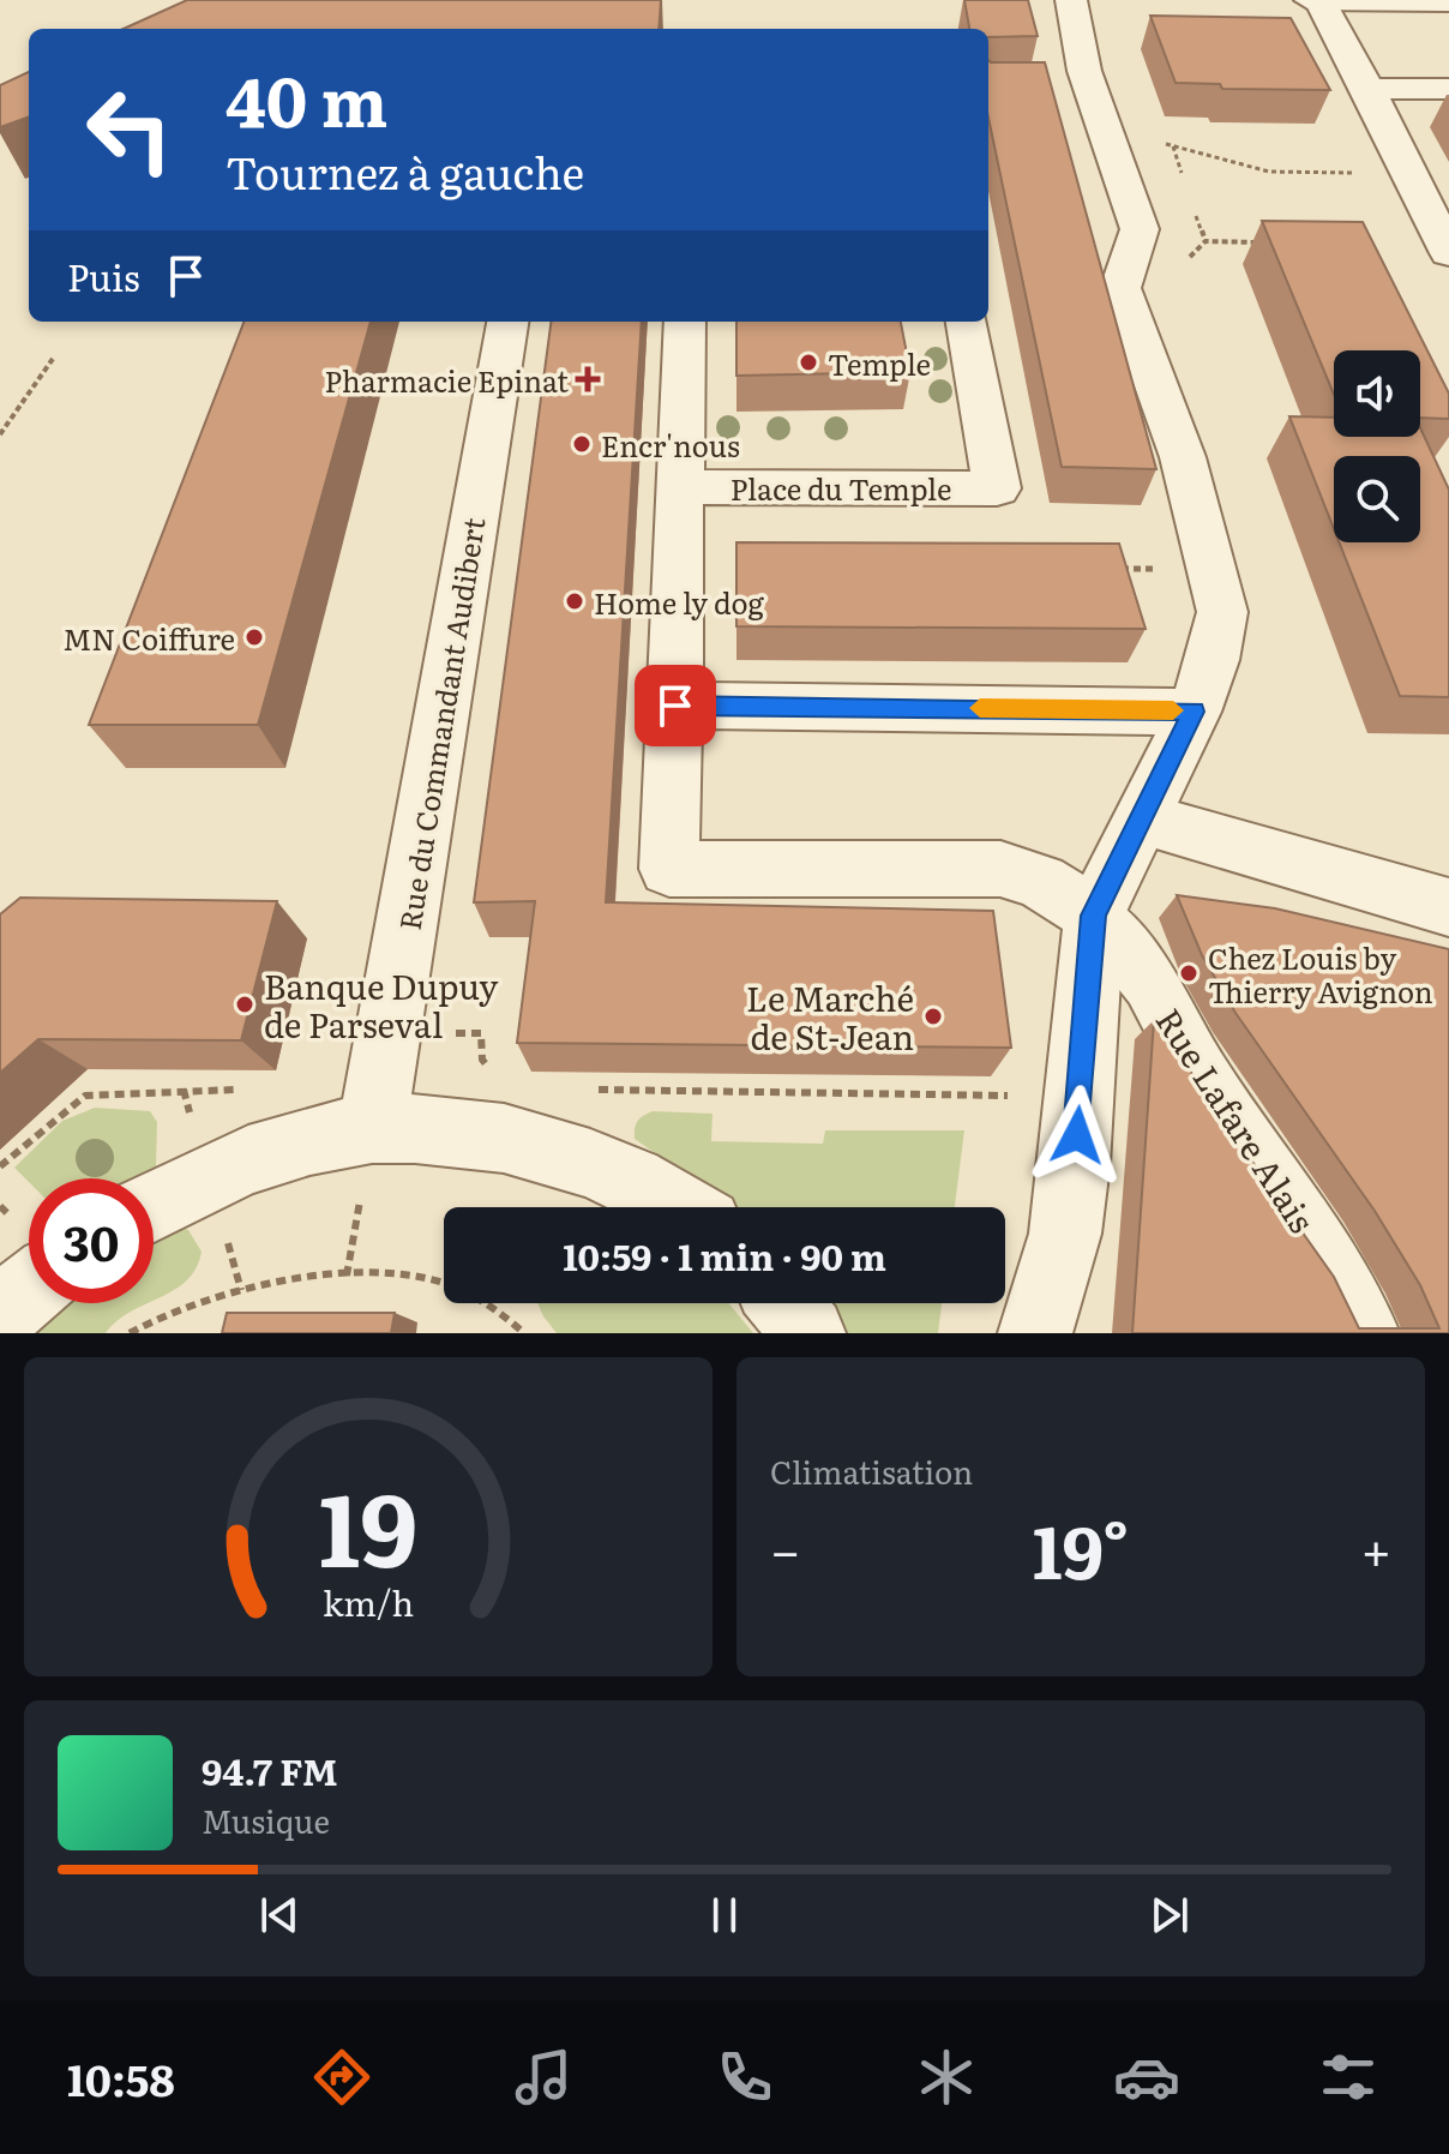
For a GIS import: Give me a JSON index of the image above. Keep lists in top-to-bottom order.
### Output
{
  "streets": {
    "street": ["Place du Temple", "Rue du Commandant Audibert", "Rue Lafare Alais"]
  },
  "places": {
    "other": [
      "Temple",
      "Encr'nous",
      "Home ly dog",
      "MN Coiffure",
      "Chez Louis by Thierry Avignon",
      "Banque Dupuy de Parseval",
      "Le Marché de St-Jean"
    ],
    "health": ["Pharmacie Epinat"]
  },
  "page": {
    "turn": ["40 m", "Tournez à gauche"],
    "then": "Puis",
    "limit": "30",
    "trip": "10:59 · 1 min · 90 m",
    "tile": "Climatisation",
    "heat": ["−", "19°", "+"],
    "song": ["94.7 FM", "Musique"],
    "tabs": "10:58",
    "gauge": ["19", "km/h"]
  }
}
